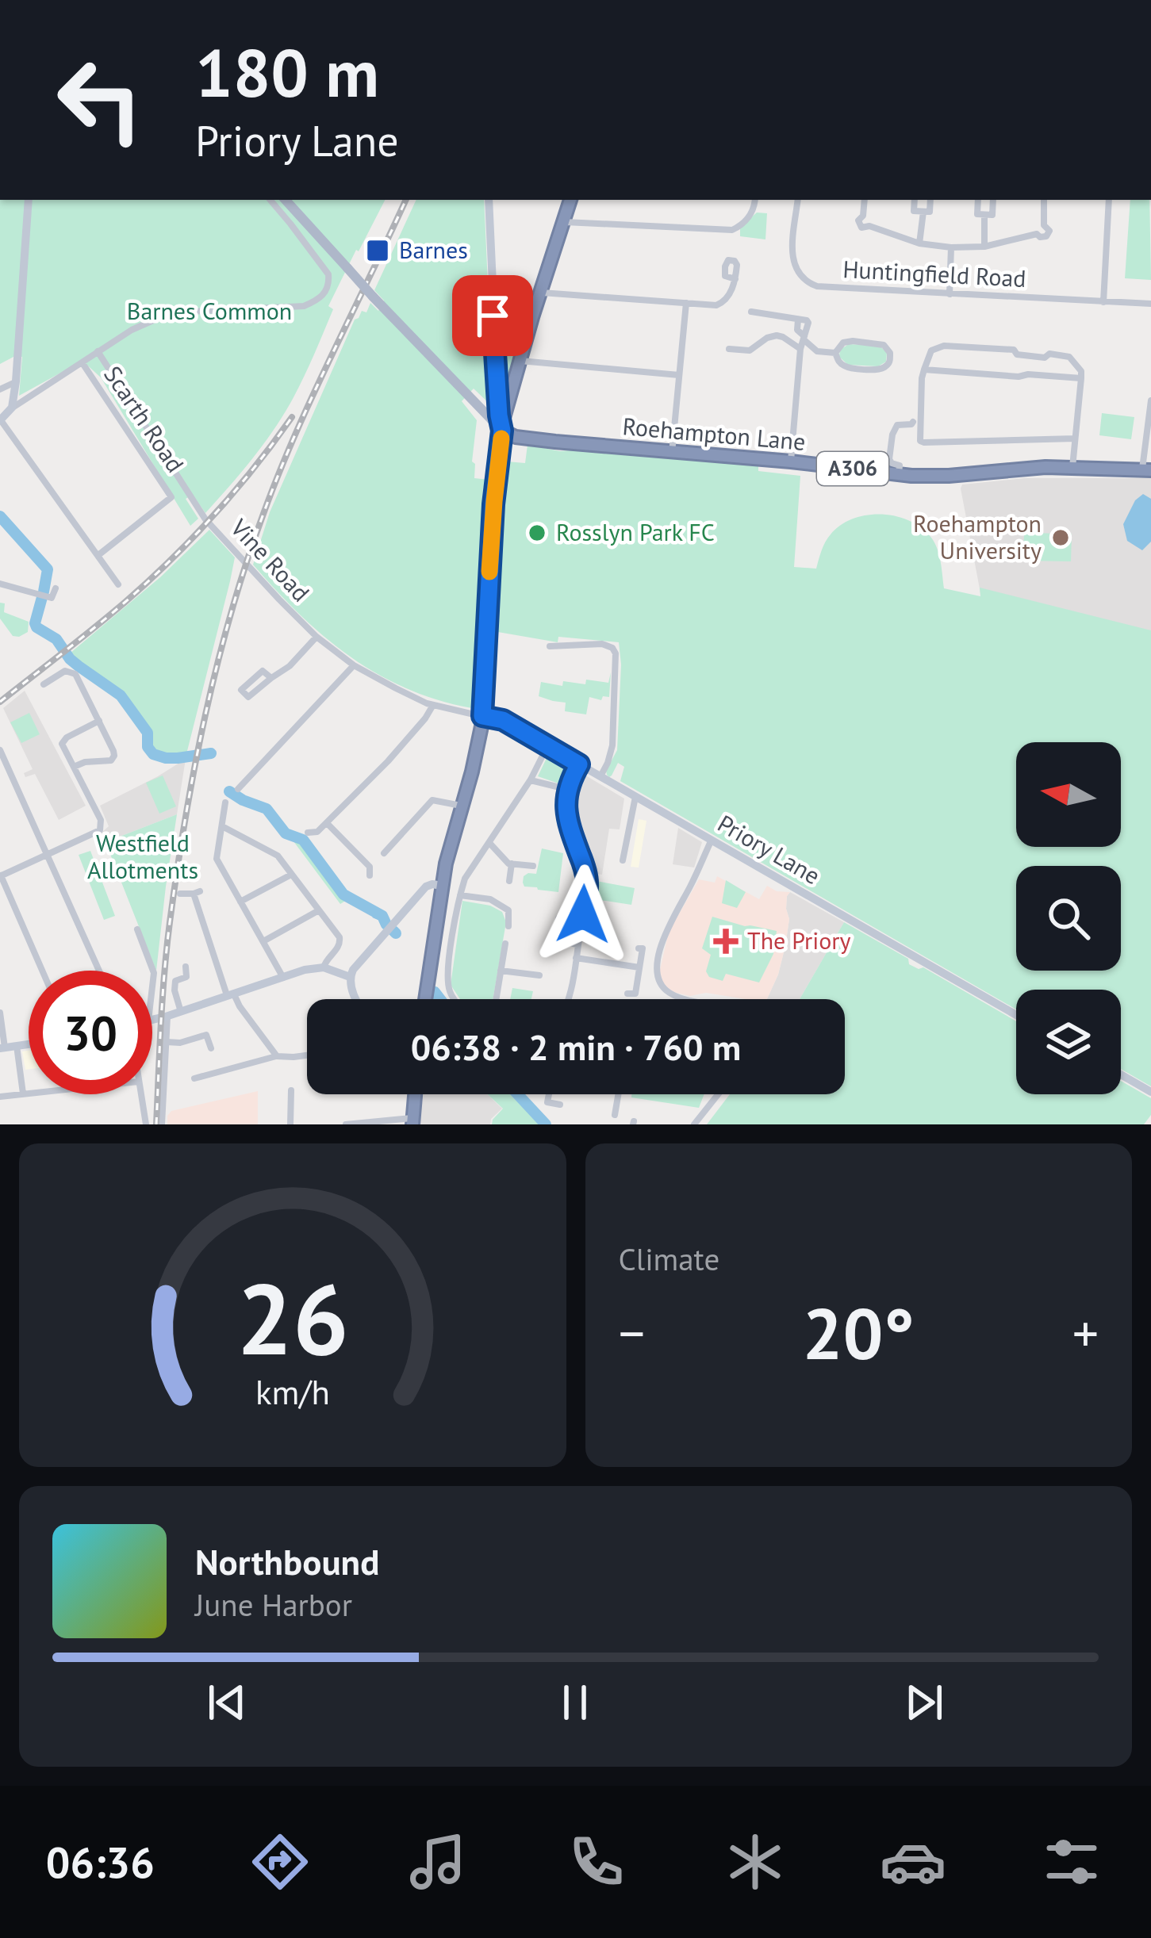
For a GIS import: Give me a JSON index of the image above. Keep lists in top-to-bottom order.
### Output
{
  "streets": {
    "highway": ["Roehampton Lane", "A306"],
    "street": [
      "Huntingfield Road",
      "Scarth Road",
      "Vine Road",
      "Priory Lane"
    ]
  },
  "crossings": [
    ["Vine Road", "Priory Lane"]
  ],
  "parks": ["Barnes Common", "Westfield Allotments"],
  "places": {
    "transit": ["Barnes"],
    "other": ["Rosslyn Park FC", "Roehampton University"],
    "health": ["The Priory"]
  },
  "north": "left",
  "page": {
    "turn": ["180 m", "Priory Lane"],
    "limit": "30",
    "trip": "06:38 · 2 min · 760 m",
    "tile": "Climate",
    "heat": ["−", "20°", "+"],
    "song": ["Northbound", "June Harbor"],
    "tabs": "06:36",
    "gauge": ["26", "km/h"]
  }
}
